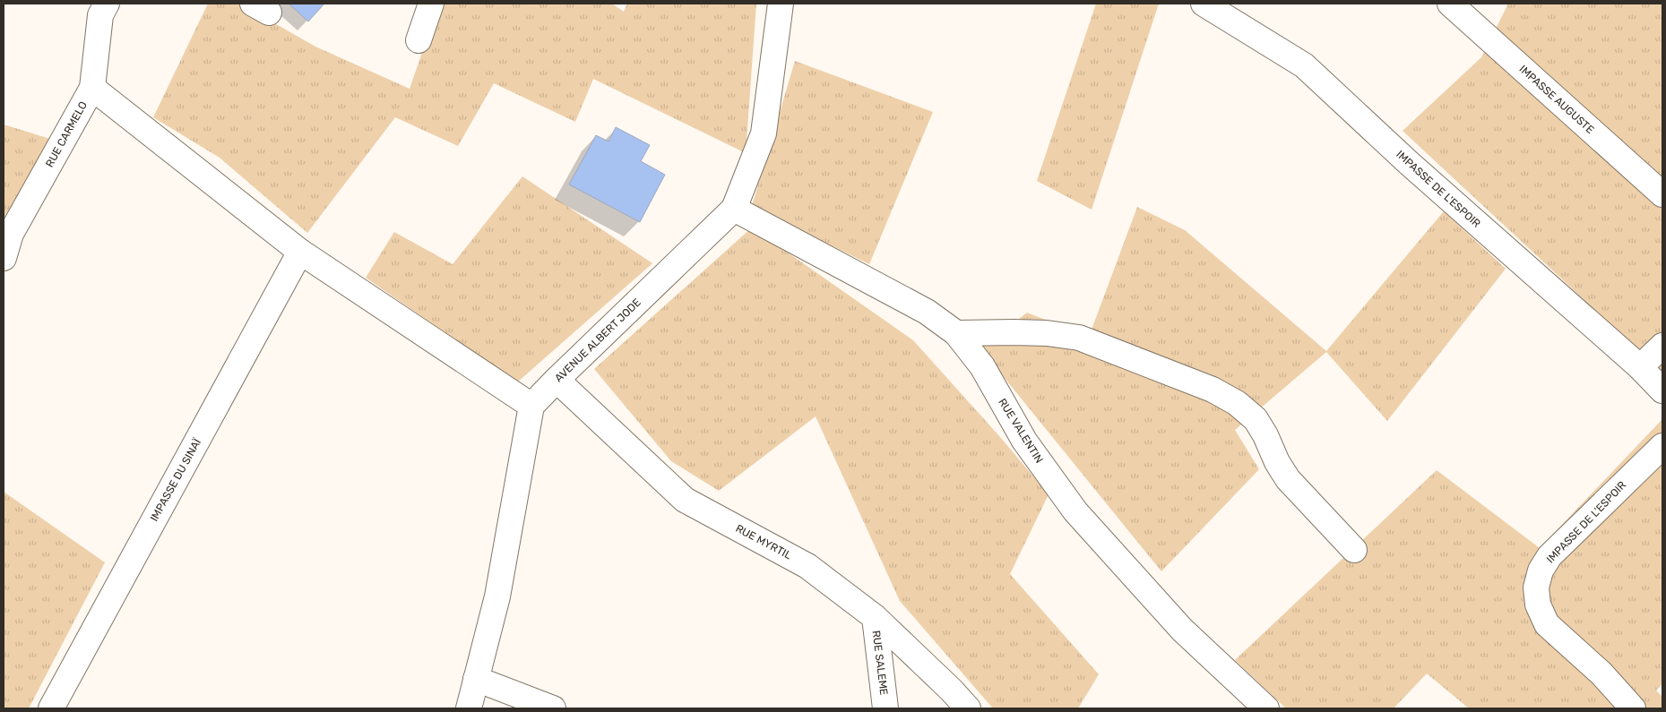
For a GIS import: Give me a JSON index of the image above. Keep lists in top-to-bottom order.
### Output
{
  "streets": {
    "street": [
      "IMPASSE AUGUSTE",
      "RUE CARMELO",
      "IMPASSE DE L'ESPOIR",
      "AVENUE ALBERT JODE",
      "RUE VALENTIN",
      "IMPASSE DU SINAÏ",
      "RUE MYRTIL",
      "RUE SALEME"
    ]
  },
  "crossings": [
    ["AVENUE ALBERT JODE", "RUE VALENTIN"],
    ["AVENUE ALBERT JODE", "RUE MYRTIL"],
    ["RUE MYRTIL", "RUE SALEME"]
  ]
}
